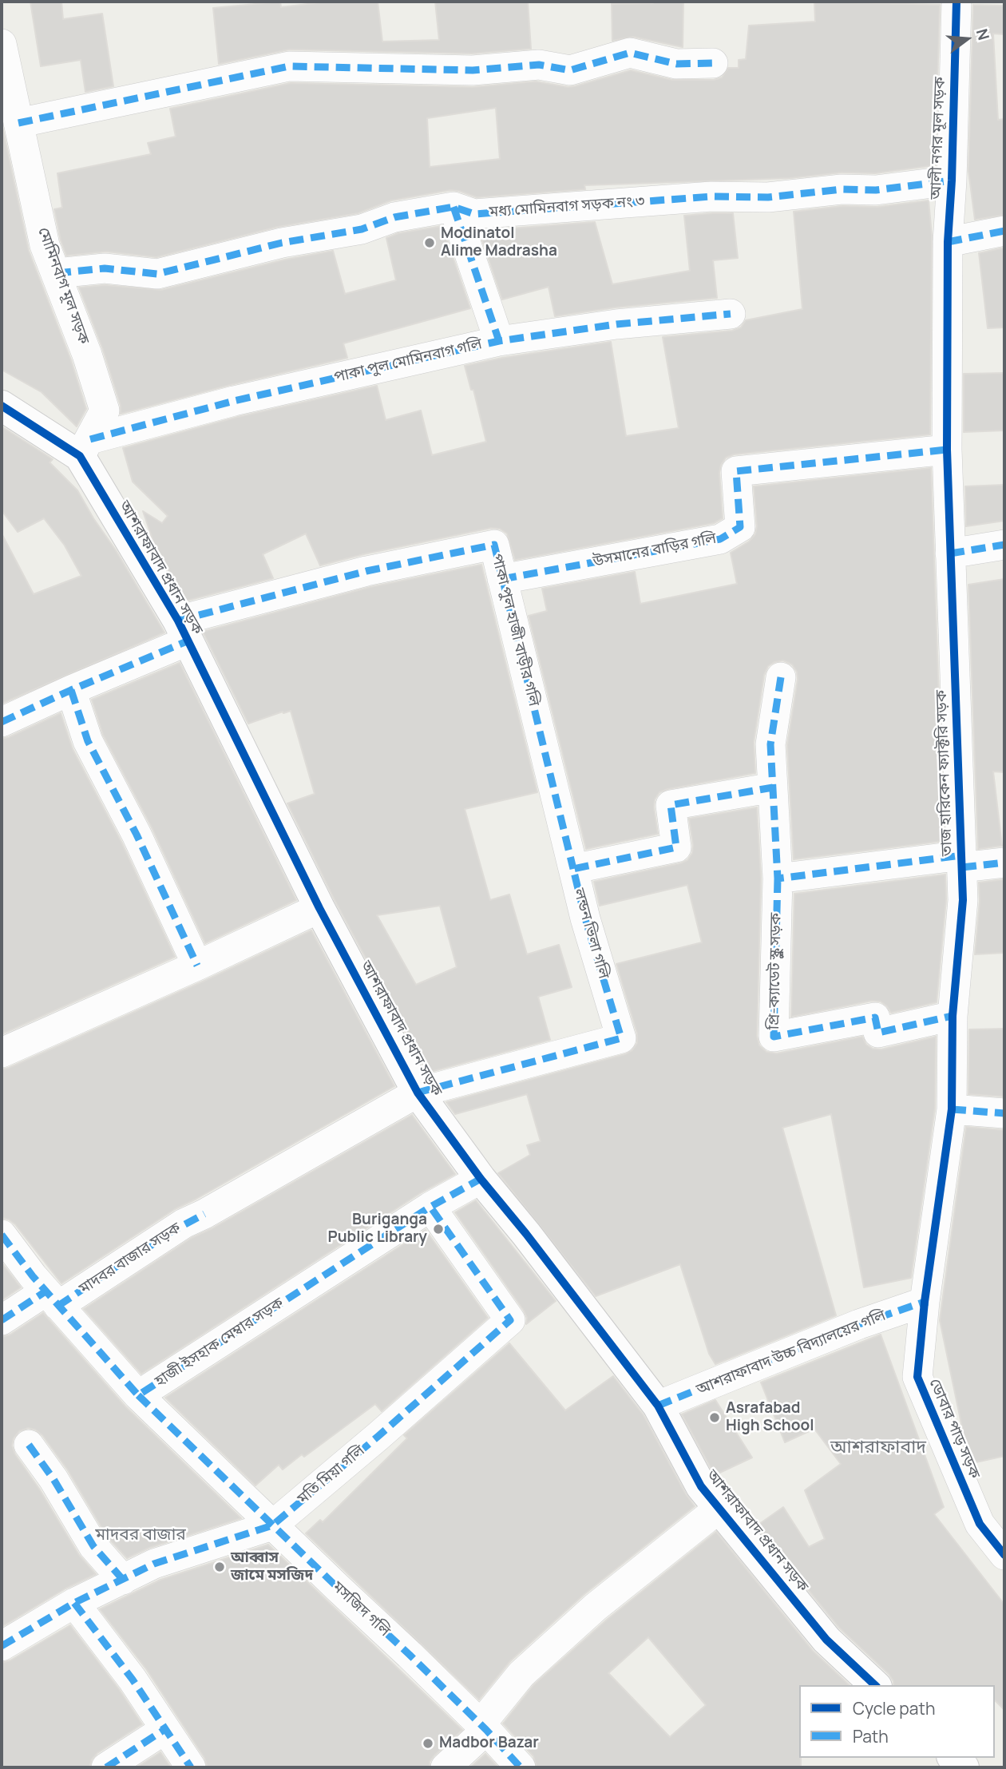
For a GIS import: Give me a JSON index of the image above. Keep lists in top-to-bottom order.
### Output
{
  "streets": {
    "street": [
      "আলী নগর মূল সড়ক",
      "মধ্য মোমিনবাগ সড়ক নং ৩",
      "মোমিনবাগ মূল সড়ক",
      "পাকা পুল মোমিনবাগ গলি",
      "উসমানের বাড়ির গলি",
      "আশরাফাবাদ প্রধান সড়ক",
      "পাকা পুল হাজী বাড়ীর গলি",
      "তাজ হারিকেন ফ্যাক্টরি সড়ক",
      "লন্ডন ভিলা গলি",
      "প্রি-ক্যাডেট স্কুল সড়ক",
      "মাদবর বাজার সড়ক",
      "হাজী ইসহাক মেম্বার সড়ক",
      "আশরাফাবাদ উচ্চ বিদ্যালয়ের গলি",
      "ডোবার পাড় সড়ক",
      "মতি মিয়া গলি",
      "মসজিদ গলি"
    ]
  },
  "crossings": [
    ["আলী নগর মূল সড়ক", "মধ্য মোমিনবাগ সড়ক নং ৩"],
    ["আলী নগর মূল সড়ক", "তাজ হারিকেন ফ্যাক্টরি সড়ক"],
    ["মধ্য মোমিনবাগ সড়ক নং ৩", "মোমিনবাগ মূল সড়ক"],
    ["মোমিনবাগ মূল সড়ক", "পাকা পুল মোমিনবাগ গলি"],
    ["মোমিনবাগ মূল সড়ক", "আশরাফাবাদ প্রধান সড়ক"],
    ["পাকা পুল মোমিনবাগ গলি", "আশরাফাবাদ প্রধান সড়ক"],
    ["উসমানের বাড়ির গলি", "পাকা পুল হাজী বাড়ীর গলি"],
    ["উসমানের বাড়ির গলি", "তাজ হারিকেন ফ্যাক্টরি সড়ক"],
    ["আশরাফাবাদ প্রধান সড়ক", "পাকা পুল হাজী বাড়ীর গলি"],
    ["আশরাফাবাদ প্রধান সড়ক", "লন্ডন ভিলা গলি"],
    ["আশরাফাবাদ প্রধান সড়ক", "মাদবর বাজার সড়ক"],
    ["আশরাফাবাদ প্রধান সড়ক", "হাজী ইসহাক মেম্বার সড়ক"],
    ["আশরাফাবাদ প্রধান সড়ক", "আশরাফাবাদ উচ্চ বিদ্যালয়ের গলি"],
    ["পাকা পুল হাজী বাড়ীর গলি", "লন্ডন ভিলা গলি"],
    ["তাজ হারিকেন ফ্যাক্টরি সড়ক", "প্রি-ক্যাডেট স্কুল সড়ক"],
    ["তাজ হারিকেন ফ্যাক্টরি সড়ক", "আশরাফাবাদ উচ্চ বিদ্যালয়ের গলি"],
    ["তাজ হারিকেন ফ্যাক্টরি সড়ক", "ডোবার পাড় সড়ক"],
    ["লন্ডন ভিলা গলি", "মাদবর বাজার সড়ক"],
    ["মাদবর বাজার সড়ক", "হাজী ইসহাক মেম্বার সড়ক"],
    ["হাজী ইসহাক মেম্বার সড়ক", "মতি মিয়া গলি"],
    ["হাজী ইসহাক মেম্বার সড়ক", "মসজিদ গলি"],
    ["আশরাফাবাদ উচ্চ বিদ্যালয়ের গলি", "ডোবার পাড় সড়ক"],
    ["মতি মিয়া গলি", "মসজিদ গলি"]
  ],
  "districts": ["আশরাফাবাদ", "মাদবর বাজার"],
  "places": [
    "Modinatol Alime Madrasha",
    "Buriganga Public Library",
    "Asrafabad High School",
    "আব্বাস জামে মসজিদ",
    "Madbor Bazar"
  ],
  "legend": ["Cycle path", "Path"],
  "north": "right"
}
